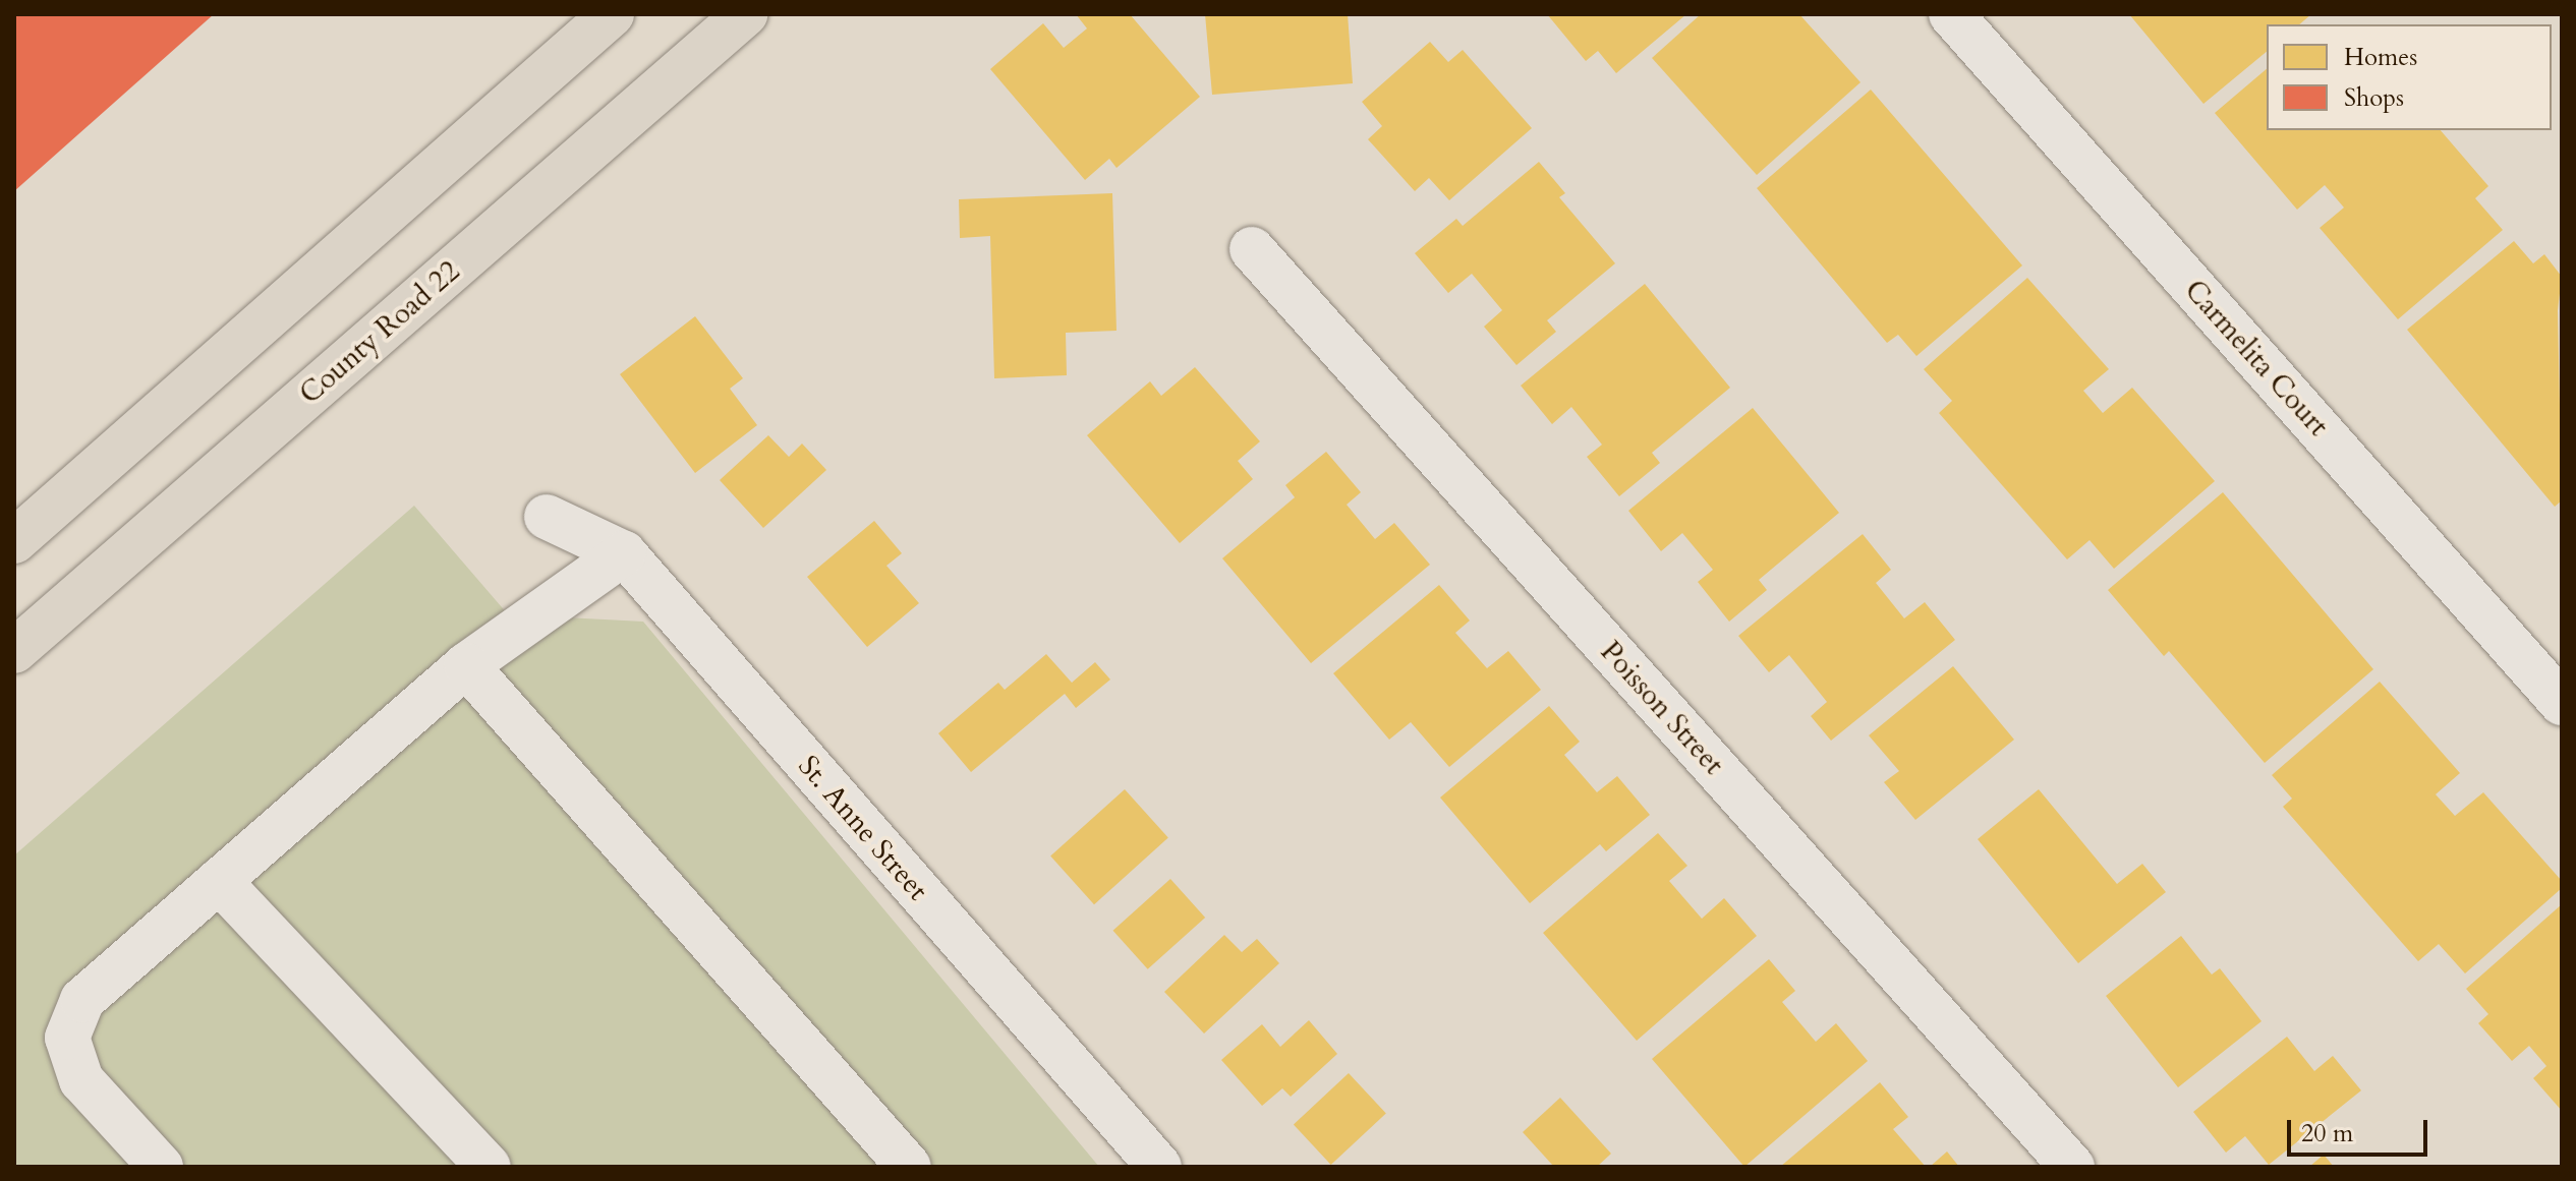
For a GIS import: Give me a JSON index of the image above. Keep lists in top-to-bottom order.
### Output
{
  "streets": {
    "main road": ["County Road 22"],
    "street": ["Carmelita Court", "Poisson Street", "St. Anne Street"]
  },
  "legend": ["Homes", "Shops"],
  "scale_bar": "20 m"
}
